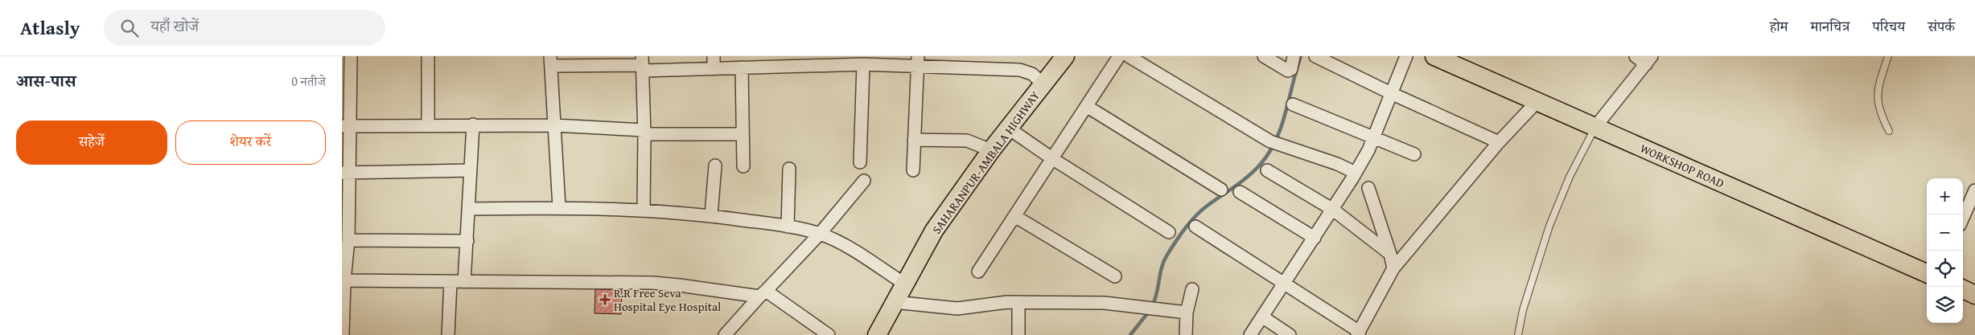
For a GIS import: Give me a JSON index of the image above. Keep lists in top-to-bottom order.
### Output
{
  "streets": {
    "main road": ["SAHARANPUR-AMBALA HIGHWAY", "WORKSHOP ROAD"]
  },
  "places": {
    "health": ["R.R Free Seva Hospital Eye Hospital"]
  },
  "page": {
    "header": "Atlasly",
    "search": "यहाँ खोजें",
    "nav": [
      "होम",
      "मानचित्र",
      "परिचय",
      "संपर्क"
    ],
    "heading": ["आस-पास", "0 नतीजे"],
    "buttons": ["सहेजें", "शेयर करें"],
    "map_buttons": ["+", "−"]
  }
}
